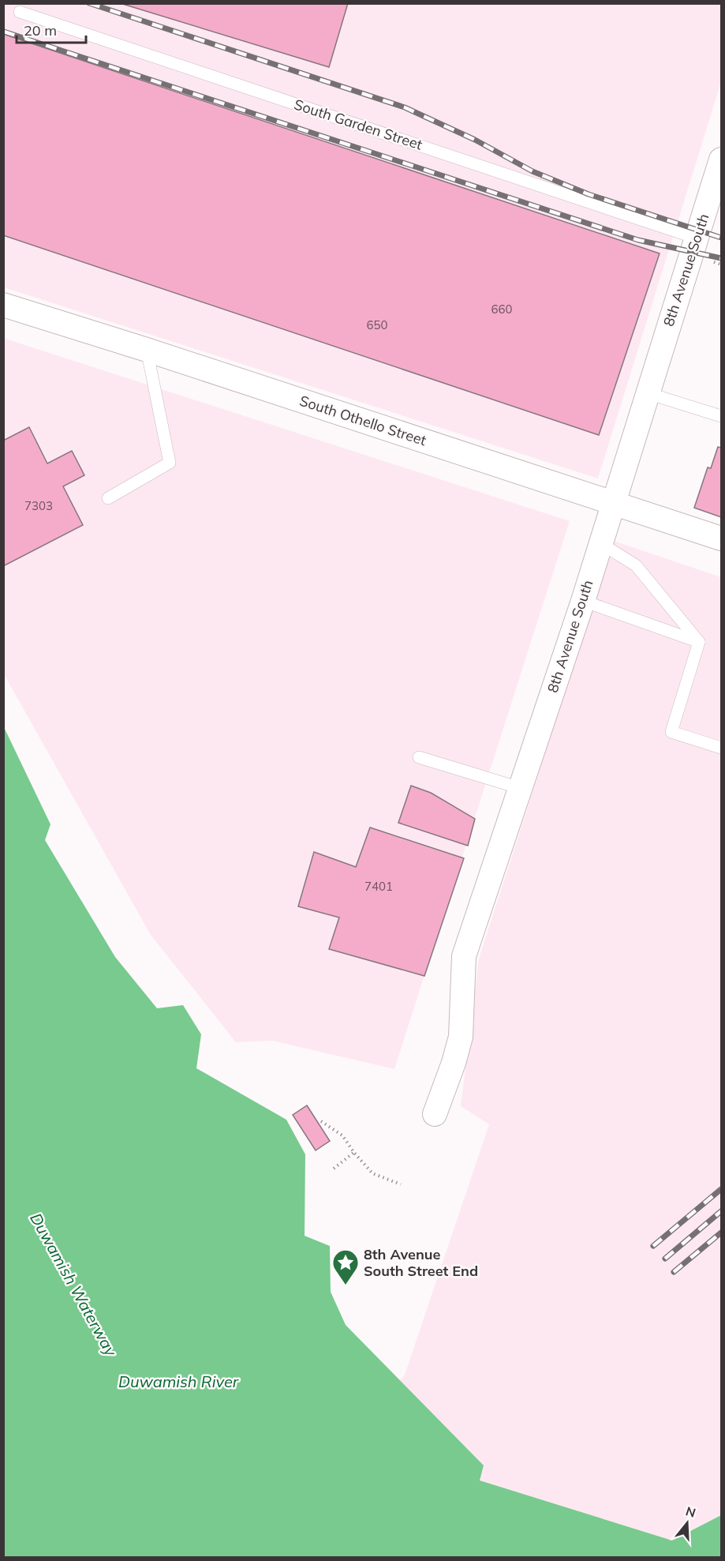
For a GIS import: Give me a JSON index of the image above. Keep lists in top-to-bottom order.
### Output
{
  "streets": {
    "street": ["8th Avenue South", "South Othello Street"],
    "lane": ["South Garden Street"]
  },
  "crossings": [
    ["South Garden Street", "8th Avenue South"],
    ["8th Avenue South", "South Othello Street"]
  ],
  "water": ["Duwamish Waterway", "Duwamish River"],
  "places": {
    "place": ["8th Avenue South Street End"]
  },
  "house_numbers": [
    "660",
    "650",
    "7303",
    "7401"
  ],
  "scale_bar": "20 m",
  "north": "top"
}
